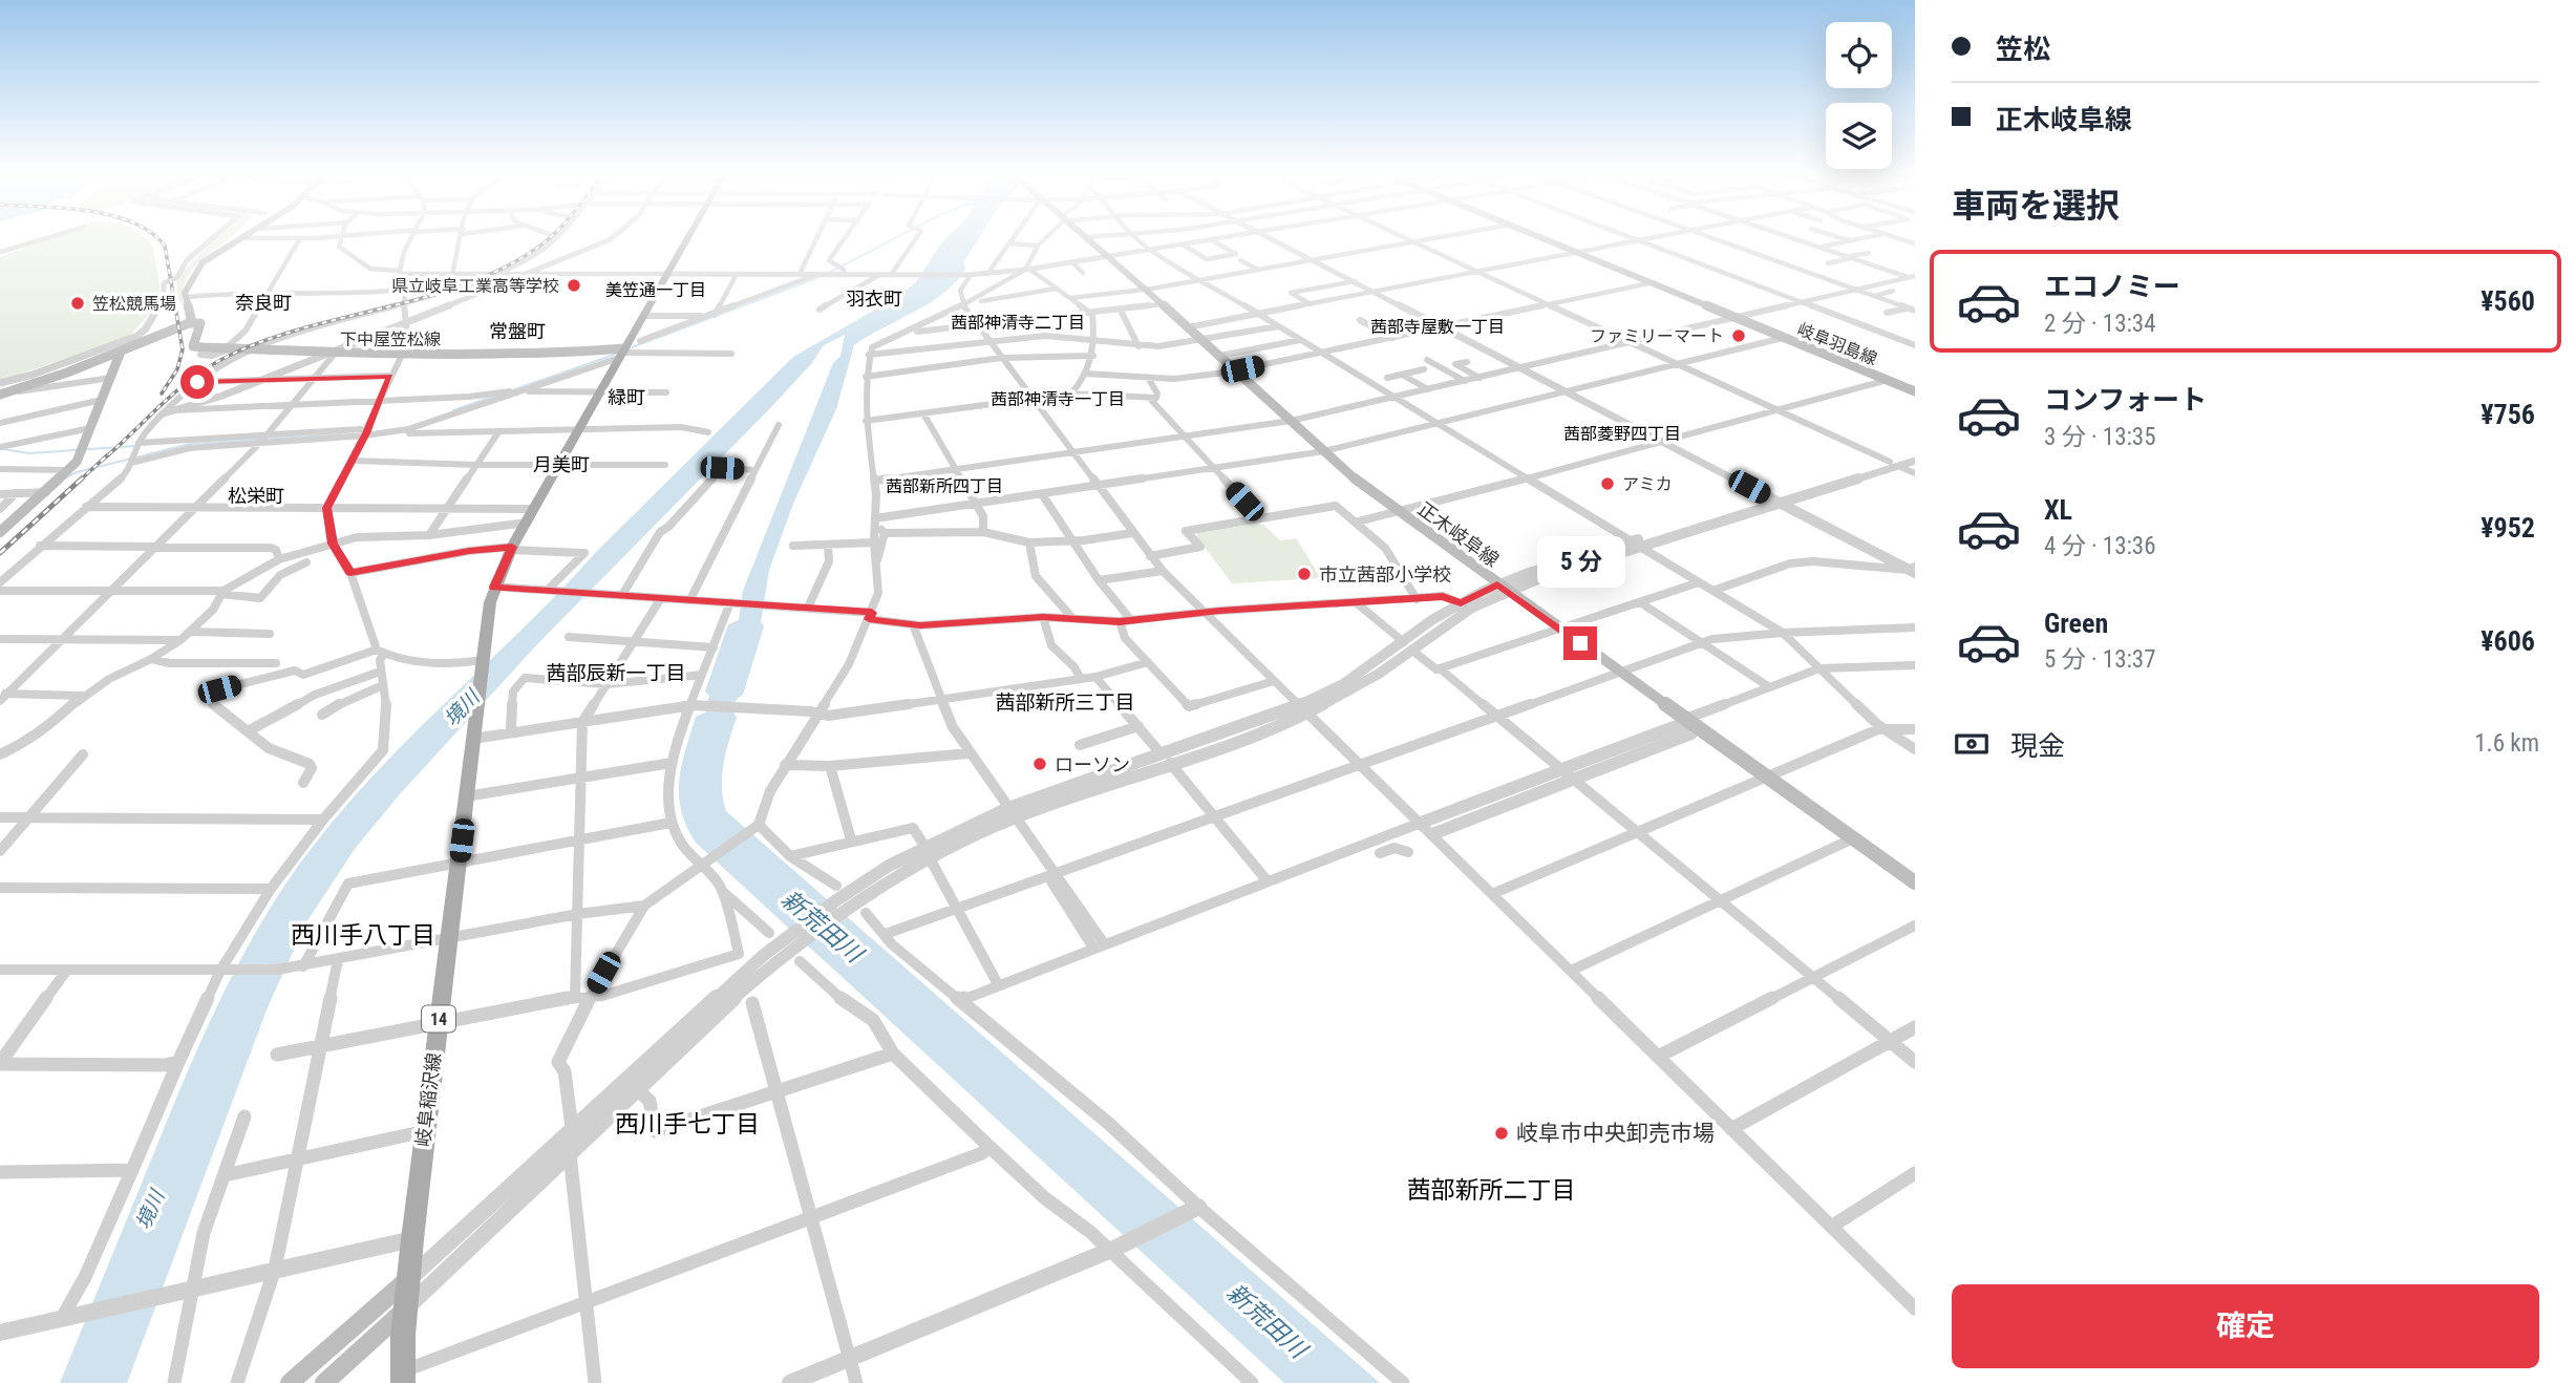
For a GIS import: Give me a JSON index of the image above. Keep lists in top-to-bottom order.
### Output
{
  "streets": {
    "main road": [
      "下中屋笠松線",
      "岐阜羽島線",
      "正木岐阜線",
      "14",
      "岐阜稲沢線"
    ]
  },
  "crossings": [
    ["下中屋笠松線", "岐阜稲沢線"]
  ],
  "districts": [
    "美笠通一丁目",
    "羽衣町",
    "奈良町",
    "茜部神清寺二丁目",
    "茜部寺屋敷一丁目",
    "常盤町",
    "緑町",
    "茜部神清寺一丁目",
    "茜部菱野四丁目",
    "月美町",
    "茜部新所四丁目",
    "松栄町",
    "茜部辰新一丁目",
    "茜部新所三丁目",
    "西川手八丁目",
    "西川手七丁目",
    "茜部新所二丁目"
  ],
  "water": ["境川", "新荒田川"],
  "places": [
    "県立岐阜工業高等学校",
    "笠松競馬場",
    "ファミリーマート",
    "アミカ",
    "市立茜部小学校",
    "ローソン",
    "岐阜市中央卸売市場"
  ],
  "page": {
    "banner": ["笠松", "正木岐阜線"],
    "heading": "車両を選択",
    "list": [
      {
        "name": "エコノミー",
        "note": "2 分 · 13:34",
        "value": "¥560"
      },
      {
        "name": "コンフォート",
        "note": "3 分 · 13:35",
        "value": "¥756"
      },
      {
        "name": "XL",
        "note": "4 分 · 13:36",
        "value": "¥952"
      },
      {
        "name": "Green",
        "note": "5 分 · 13:37",
        "value": "¥606"
      }
    ],
    "bubble": "5 分",
    "pay": ["現金", "1.6 km"],
    "buttons": "確定"
  }
}
